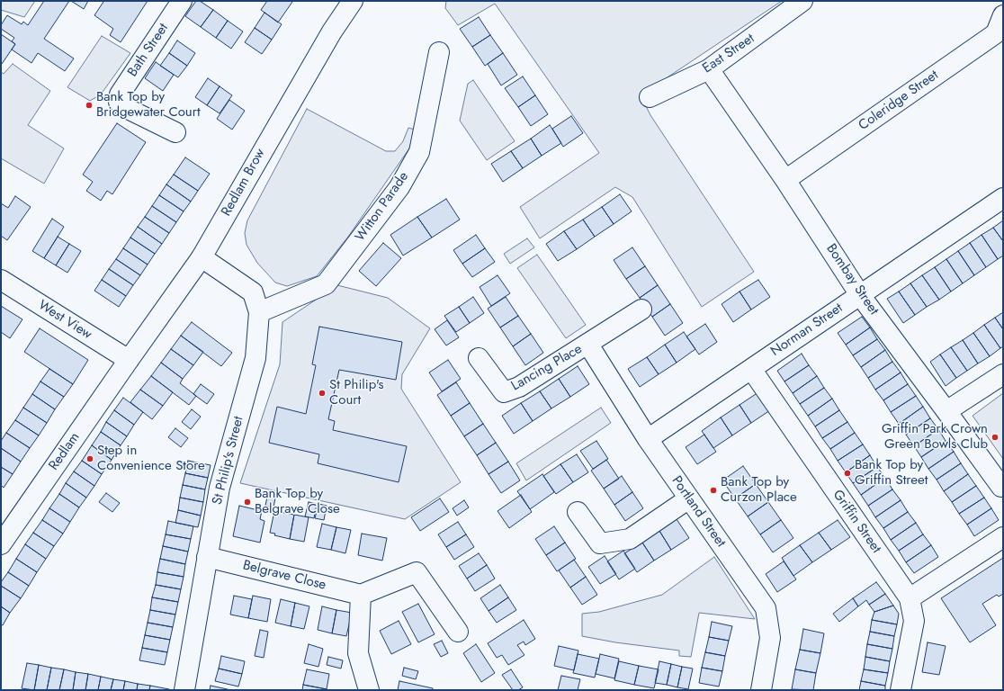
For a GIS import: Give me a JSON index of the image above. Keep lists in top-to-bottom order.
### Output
{
  "streets": {
    "street": [
      "Bath Street",
      "East Street",
      "Coleridge Street",
      "Redlam Brow",
      "Witton Parade",
      "Bombay Street",
      "West View",
      "Norman Street",
      "Lancing Place",
      "Redlam",
      "St Philip's Street",
      "Portland Street",
      "Griffin Street",
      "Belgrave Close"
    ]
  },
  "crossings": [
    ["East Street", "Bombay Street"],
    ["Coleridge Street", "Bombay Street"],
    ["Redlam Brow", "West View"],
    ["Redlam Brow", "Redlam"],
    ["Redlam Brow", "St Philip's Street"],
    ["Witton Parade", "St Philip's Street"],
    ["Bombay Street", "Norman Street"],
    ["West View", "Redlam"],
    ["Norman Street", "Portland Street"],
    ["Norman Street", "Griffin Street"],
    ["Lancing Place", "Portland Street"],
    ["St Philip's Street", "Belgrave Close"]
  ],
  "places": [
    "Bank Top by Bridgewater Court",
    "St Philip's Court",
    "Griffin Park Crown Green Bowls Club",
    "Step in Convenience Store",
    "Bank Top by Griffin Street",
    "Bank Top by Curzon Place",
    "Bank Top by Belgrave Close"
  ]
}
